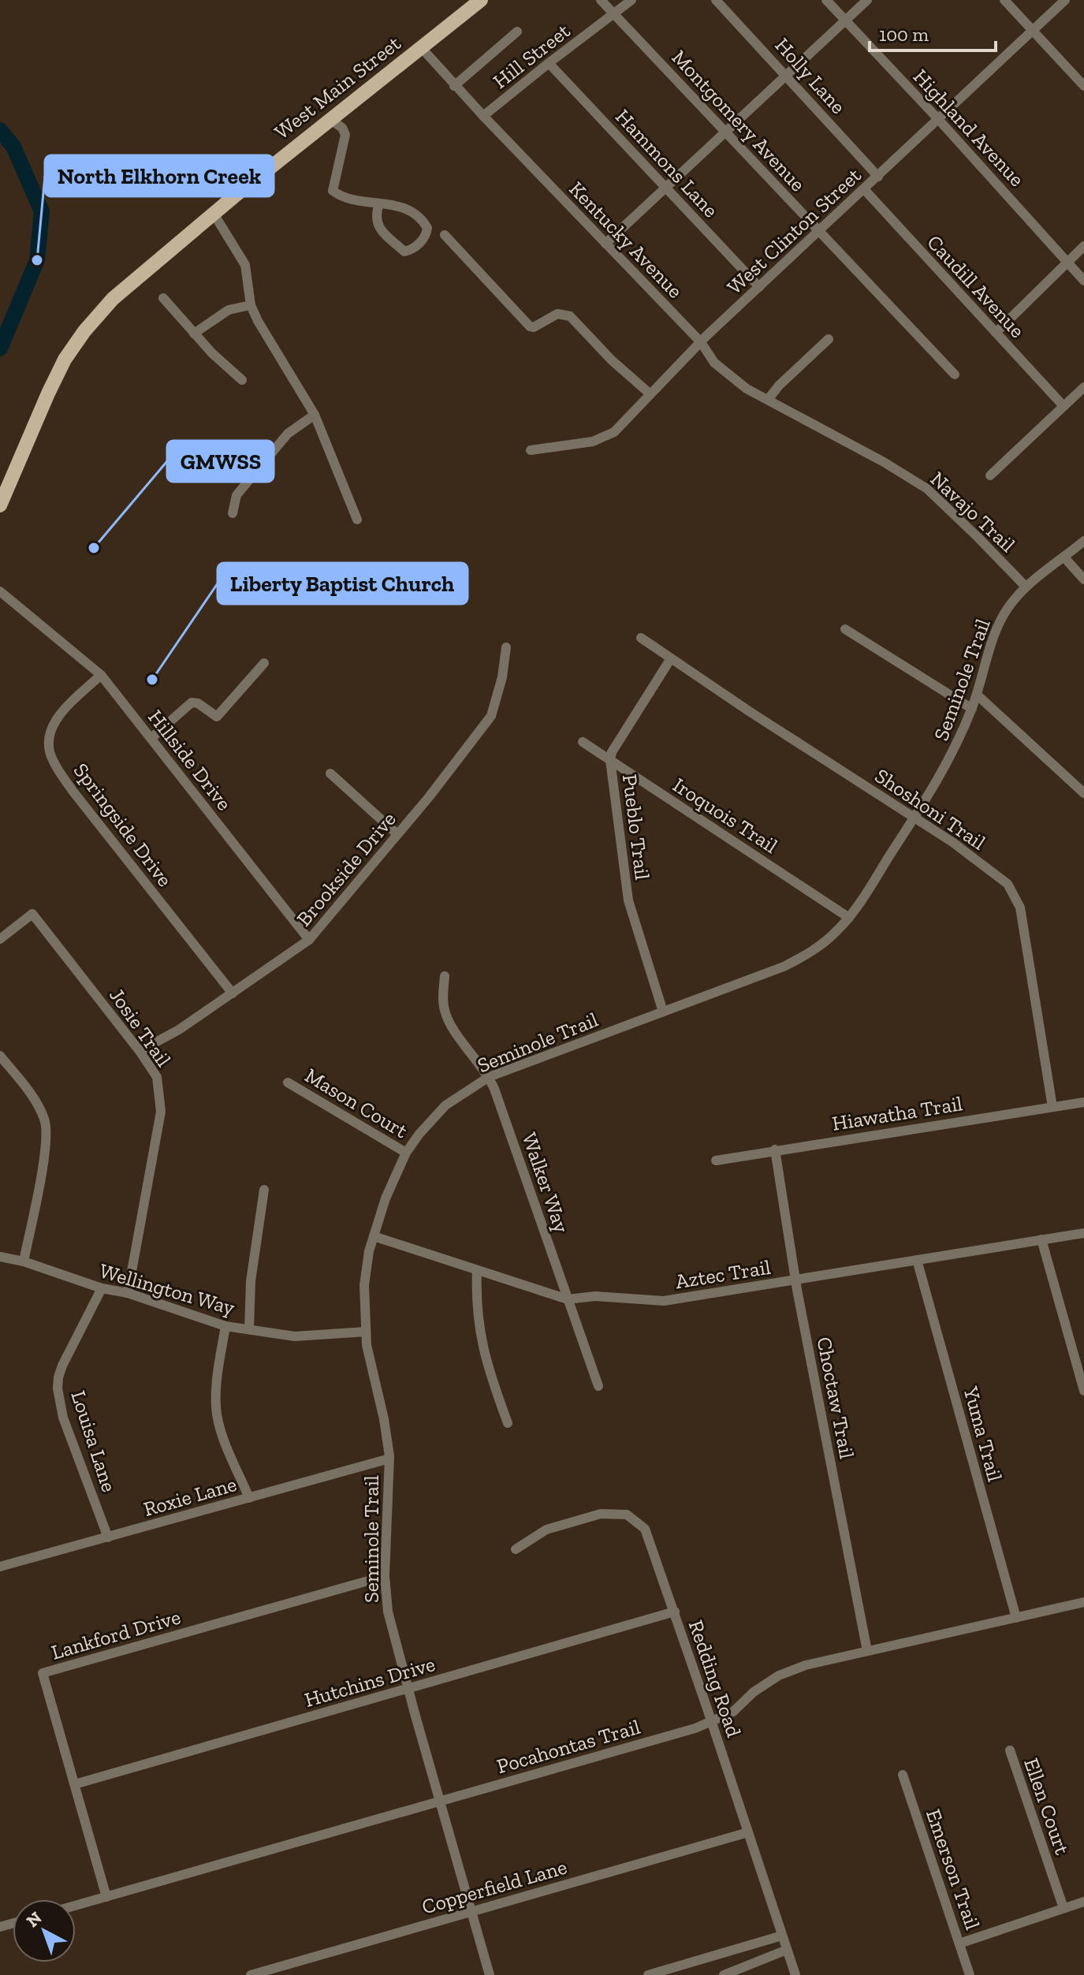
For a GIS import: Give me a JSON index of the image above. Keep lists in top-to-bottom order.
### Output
{
  "streets": {
    "main road": ["West Main Street"],
    "street": [
      "Hill Street",
      "Holly Lane",
      "Montgomery Avenue",
      "Highland Avenue",
      "Hammons Lane",
      "West Clinton Street",
      "Kentucky Avenue",
      "Caudill Avenue",
      "Navajo Trail",
      "Seminole Trail",
      "Hillside Drive",
      "Shoshoni Trail",
      "Iroquois Trail",
      "Springside Drive",
      "Pueblo Trail",
      "Brookside Drive",
      "Josie Trail",
      "Mason Court",
      "Hiawatha Trail",
      "Walker Way",
      "Aztec Trail",
      "Wellington Way",
      "Choctaw Trail",
      "Yuma Trail",
      "Louisa Lane",
      "Roxie Lane",
      "Lankford Drive",
      "Redding Road",
      "Hutchins Drive",
      "Pocahontas Trail",
      "Ellen Court",
      "Emerson Trail",
      "Copperfield Lane"
    ]
  },
  "crossings": [
    ["Hill Street", "Montgomery Avenue"],
    ["Hill Street", "Hammons Lane"],
    ["Hill Street", "Kentucky Avenue"],
    ["Holly Lane", "West Clinton Street"],
    ["West Main Street", "Kentucky Avenue"],
    ["Montgomery Avenue", "West Clinton Street"],
    ["Highland Avenue", "West Clinton Street"],
    ["Hammons Lane", "West Clinton Street"],
    ["West Clinton Street", "Kentucky Avenue"],
    ["West Clinton Street", "Caudill Avenue"],
    ["Kentucky Avenue", "Navajo Trail"],
    ["Navajo Trail", "Seminole Trail"],
    ["Seminole Trail", "Shoshoni Trail"],
    ["Seminole Trail", "Iroquois Trail"],
    ["Seminole Trail", "Pueblo Trail"],
    ["Seminole Trail", "Mason Court"],
    ["Seminole Trail", "Walker Way"],
    ["Seminole Trail", "Aztec Trail"],
    ["Seminole Trail", "Wellington Way"],
    ["Seminole Trail", "Roxie Lane"],
    ["Seminole Trail", "Lankford Drive"],
    ["Seminole Trail", "Hutchins Drive"],
    ["Seminole Trail", "Pocahontas Trail"],
    ["Seminole Trail", "Copperfield Lane"],
    ["Hillside Drive", "Springside Drive"],
    ["Hillside Drive", "Brookside Drive"],
    ["Shoshoni Trail", "Pueblo Trail"],
    ["Shoshoni Trail", "Hiawatha Trail"],
    ["Iroquois Trail", "Pueblo Trail"],
    ["Springside Drive", "Brookside Drive"],
    ["Brookside Drive", "Josie Trail"],
    ["Josie Trail", "Wellington Way"],
    ["Hiawatha Trail", "Choctaw Trail"],
    ["Walker Way", "Aztec Trail"],
    ["Aztec Trail", "Choctaw Trail"],
    ["Aztec Trail", "Yuma Trail"],
    ["Wellington Way", "Louisa Lane"],
    ["Choctaw Trail", "Pocahontas Trail"],
    ["Yuma Trail", "Pocahontas Trail"],
    ["Louisa Lane", "Roxie Lane"],
    ["Lankford Drive", "Hutchins Drive"],
    ["Lankford Drive", "Pocahontas Trail"],
    ["Redding Road", "Hutchins Drive"],
    ["Redding Road", "Pocahontas Trail"],
    ["Redding Road", "Copperfield Lane"]
  ],
  "places": ["North Elkhorn Creek", "GMWSS", "Liberty Baptist Church"],
  "scale_bar": "100 m",
  "north": "top left"
}
